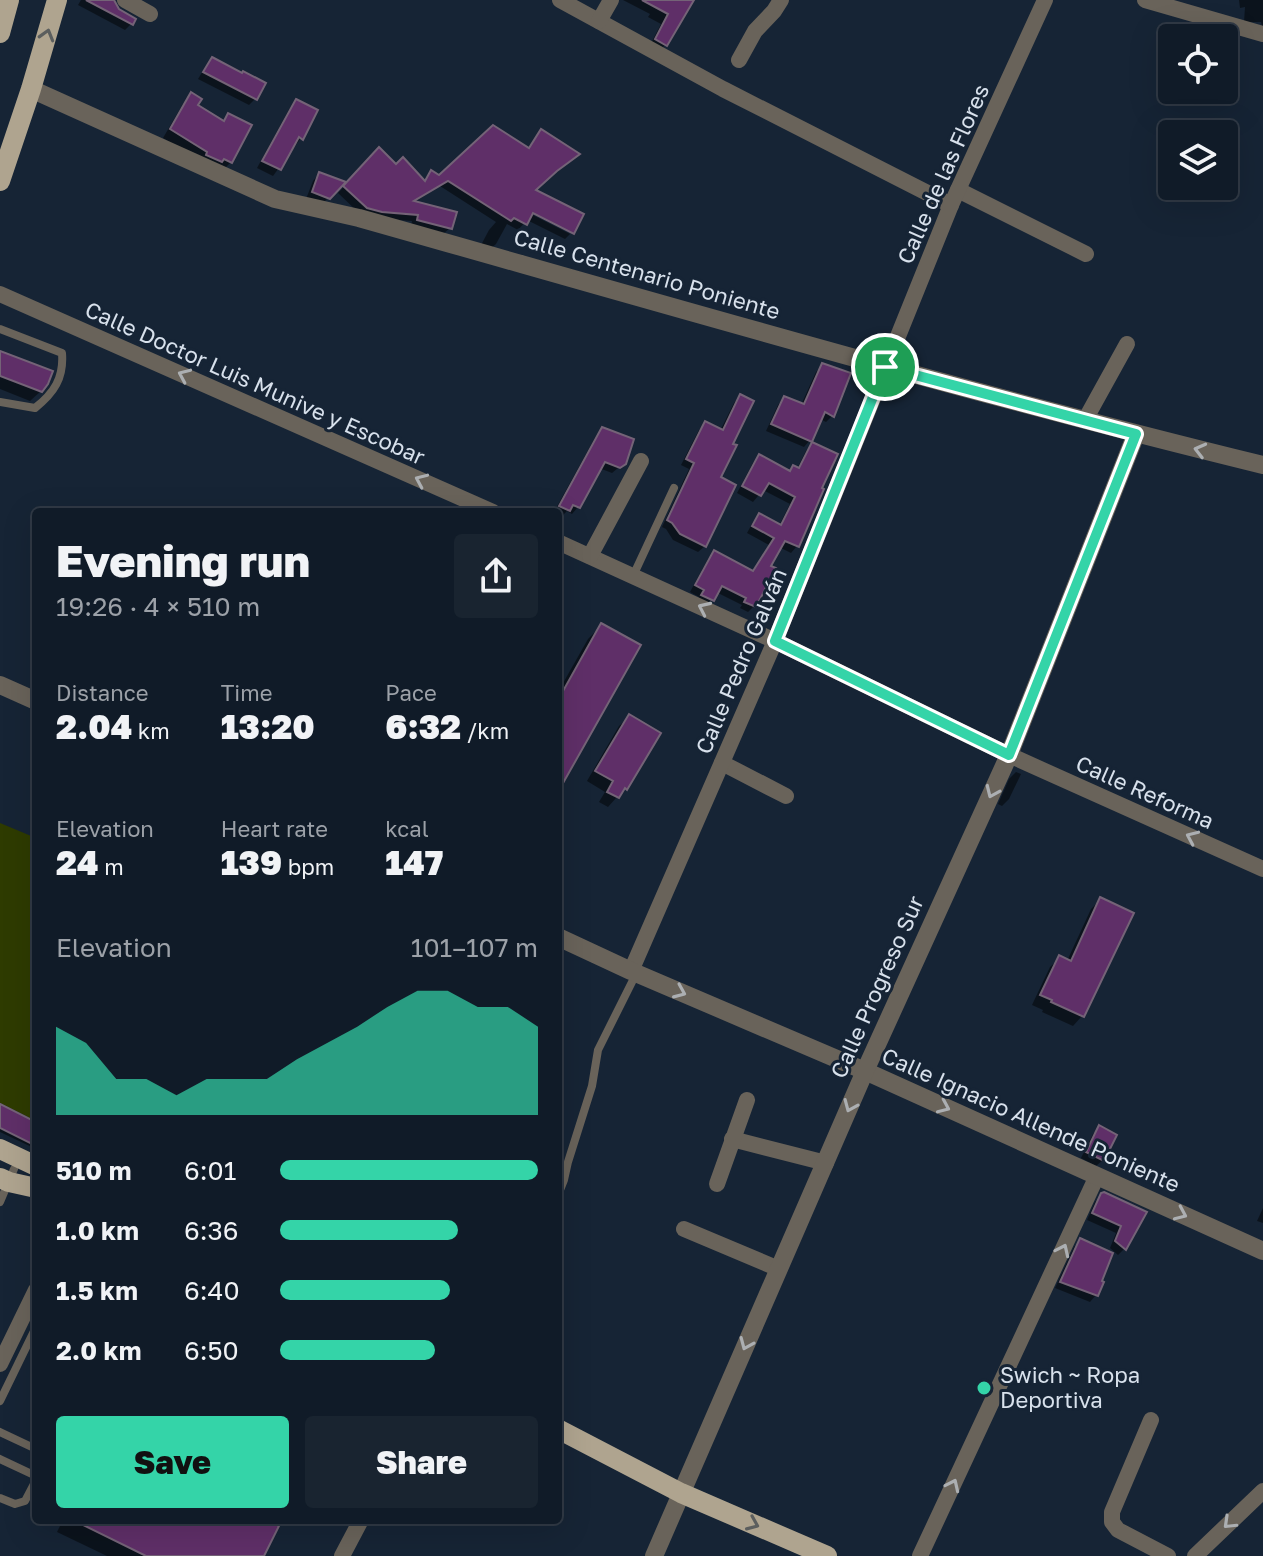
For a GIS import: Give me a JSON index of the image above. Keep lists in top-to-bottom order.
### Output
{
  "streets": {
    "street": [
      "Calle de las Flores",
      "Calle Centenario Poniente",
      "Calle Doctor Luis Munive y Escobar",
      "Calle Pedro Galván",
      "Calle Reforma",
      "Calle Progreso Sur",
      "Calle Ignacio Allende Poniente"
    ]
  },
  "crossings": [
    ["Calle de las Flores", "Calle Centenario Poniente"],
    ["Calle de las Flores", "Calle Pedro Galván"],
    ["Calle Centenario Poniente", "Calle Pedro Galván"],
    ["Calle Centenario Poniente", "Calle Progreso Sur"],
    ["Calle Pedro Galván", "Calle Reforma"],
    ["Calle Pedro Galván", "Calle Ignacio Allende Poniente"],
    ["Calle Reforma", "Calle Progreso Sur"],
    ["Calle Progreso Sur", "Calle Ignacio Allende Poniente"]
  ],
  "one_way": [
    "Calle Doctor Luis Munive y Escobar",
    "Calle Reforma",
    "Calle Progreso Sur",
    "Calle Ignacio Allende Poniente"
  ],
  "places": ["Swich ~ Ropa Deportiva"],
  "page": {
    "heading": ["Evening run", "19:26 · 4 × 510 m"],
    "stats": [
      ["Distance", "2.04 km"],
      ["Time", "13:20"],
      ["Pace", "6:32 /km"],
      ["Elevation", "24 m"],
      ["Heart rate", "139 bpm"],
      ["kcal", "147"]
    ],
    "chart": ["Elevation", "101–107 m"],
    "list": [
      {
        "name": "510 m",
        "note": "6:01"
      },
      {
        "name": "1.0 km",
        "note": "6:36"
      },
      {
        "name": "1.5 km",
        "note": "6:40"
      },
      {
        "name": "2.0 km",
        "note": "6:50"
      }
    ],
    "buttons": ["Save", "Share"]
  }
}
